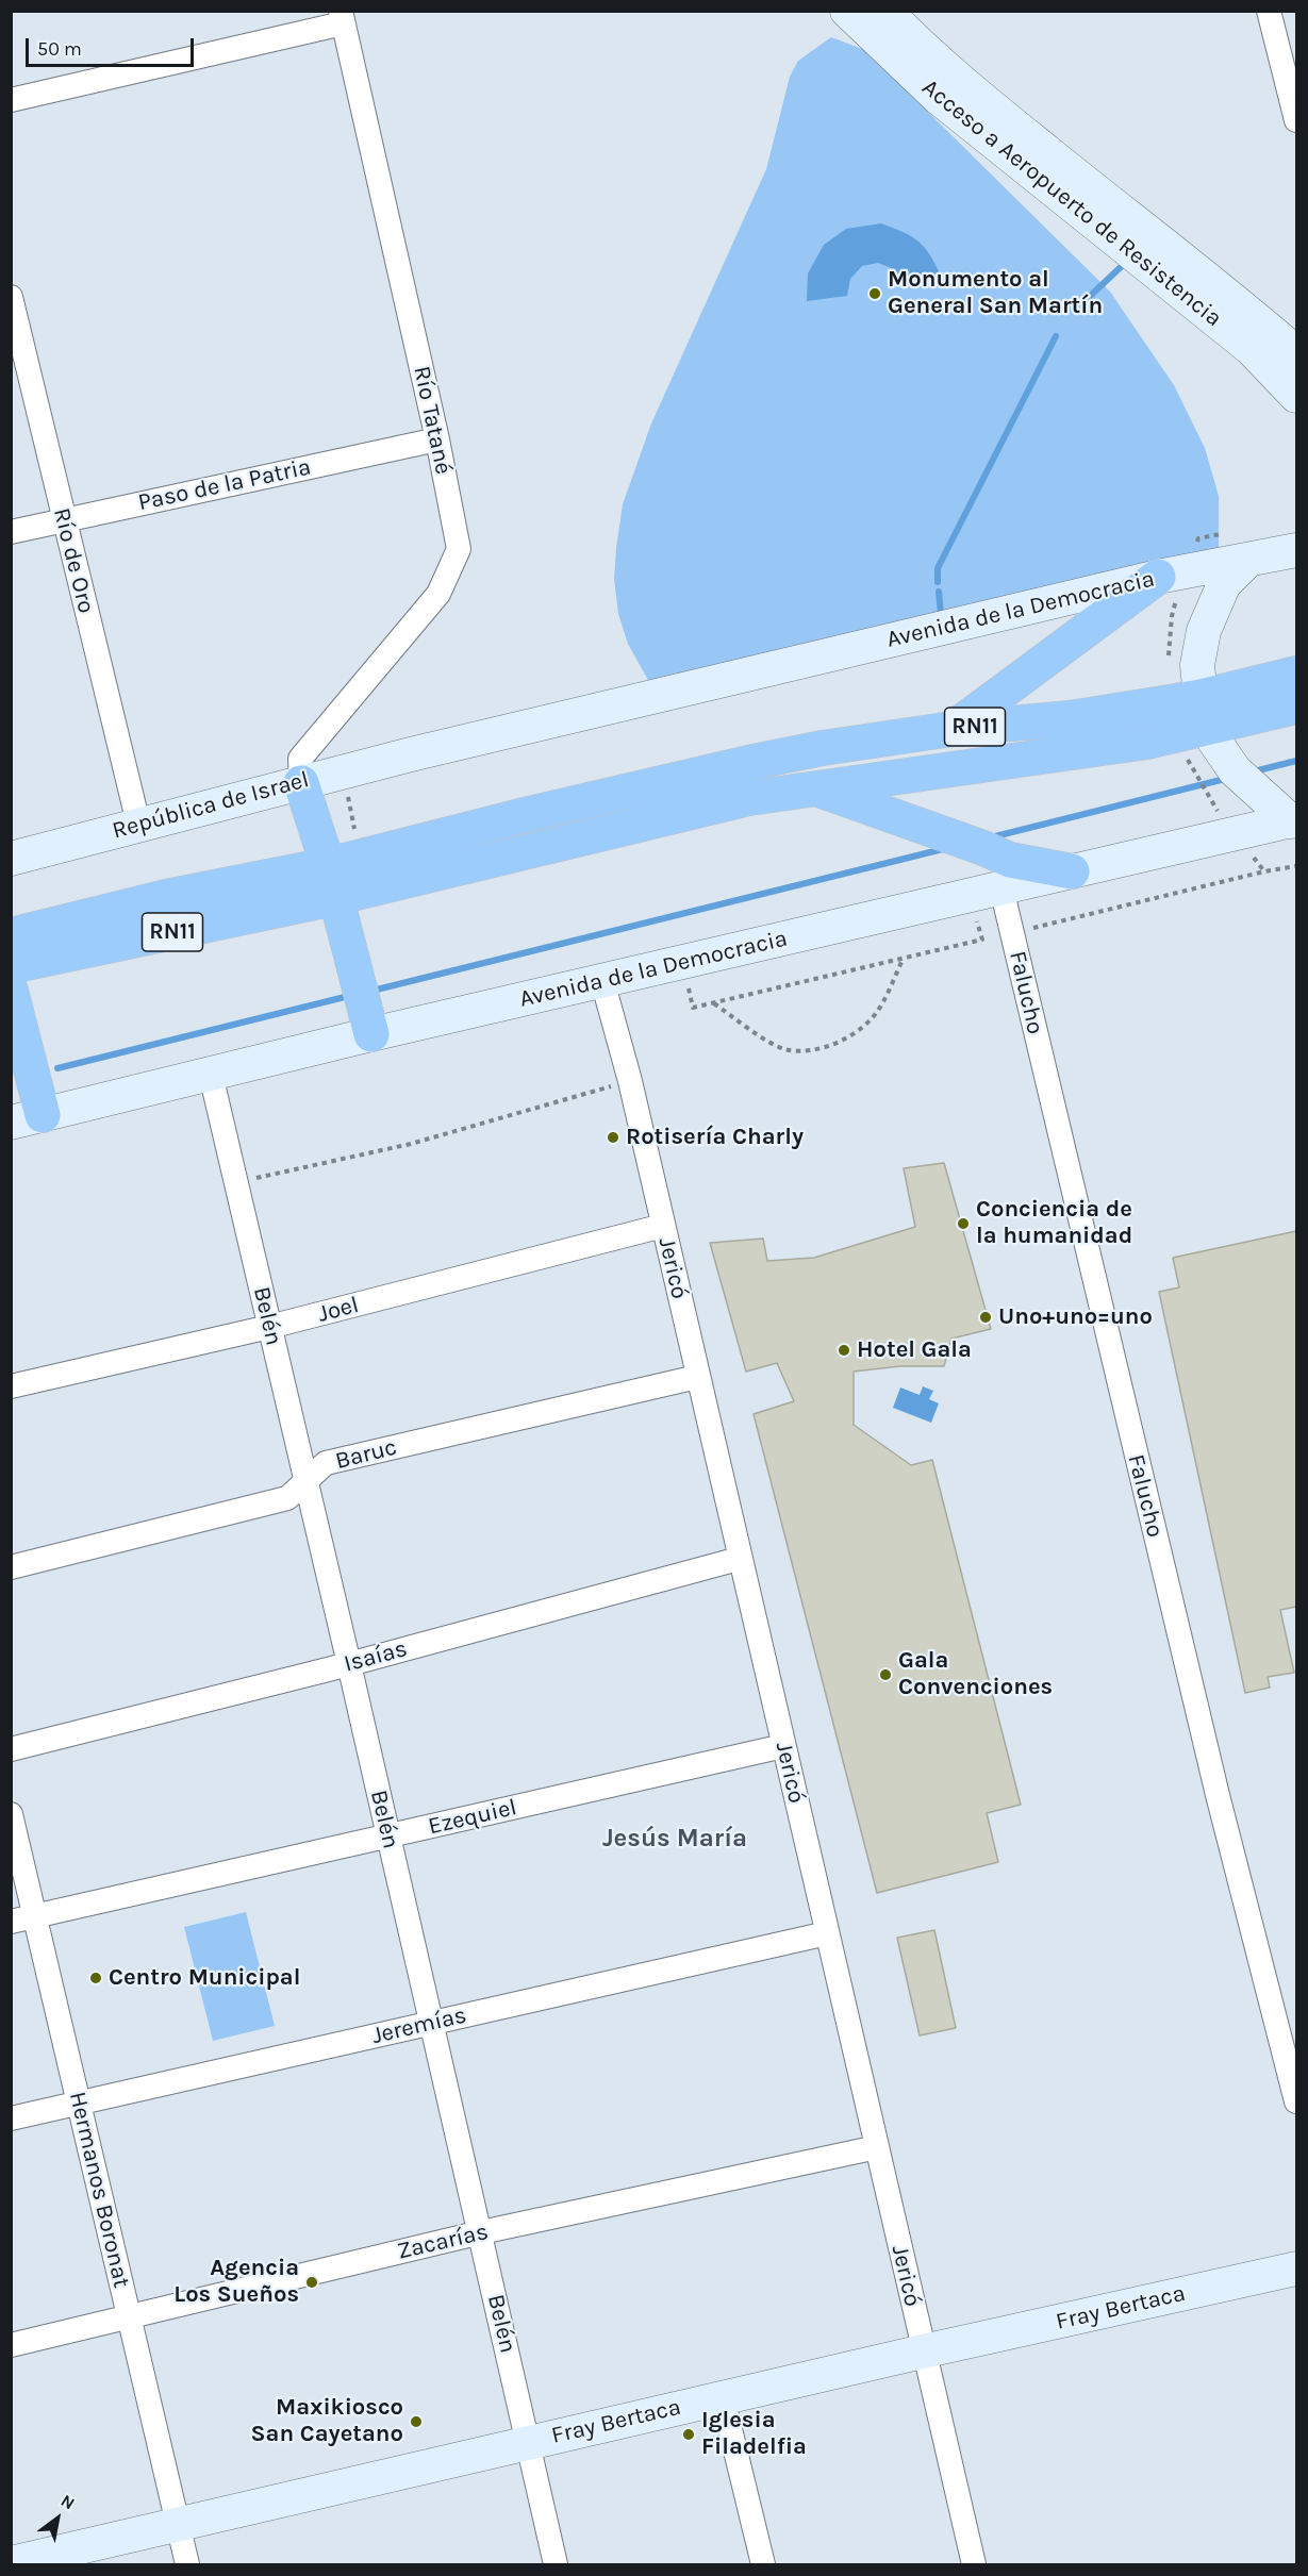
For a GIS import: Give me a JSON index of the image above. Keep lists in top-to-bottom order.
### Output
{
  "streets": {
    "highway": ["RN11"],
    "street": [
      "Acceso a Aeropuerto de Resistencia",
      "Río Tatané",
      "Paso de la Patria",
      "Río de Oro",
      "Avenida de la Democracia",
      "República de Israel",
      "Falucho",
      "Jericó",
      "Joel",
      "Belén",
      "Baruc",
      "Isaías",
      "Ezequiel",
      "Jeremías",
      "Hermanos Boronat",
      "Zacarías",
      "Fray Bertaca"
    ]
  },
  "crossings": [
    ["Río Tatané", "Paso de la Patria"],
    ["Río Tatané", "República de Israel"],
    ["Paso de la Patria", "Río de Oro"],
    ["Río de Oro", "República de Israel"],
    ["Avenida de la Democracia", "República de Israel"],
    ["Avenida de la Democracia", "Falucho"],
    ["Avenida de la Democracia", "Jericó"],
    ["Avenida de la Democracia", "Belén"],
    ["Jericó", "Joel"],
    ["Jericó", "Baruc"],
    ["Jericó", "Isaías"],
    ["Jericó", "Ezequiel"],
    ["Jericó", "Jeremías"],
    ["Jericó", "Zacarías"],
    ["Jericó", "Fray Bertaca"],
    ["Joel", "Belén"],
    ["Belén", "Baruc"],
    ["Belén", "Isaías"],
    ["Belén", "Ezequiel"],
    ["Belén", "Jeremías"],
    ["Belén", "Zacarías"],
    ["Belén", "Fray Bertaca"],
    ["Ezequiel", "Hermanos Boronat"],
    ["Jeremías", "Hermanos Boronat"],
    ["Hermanos Boronat", "Zacarías"],
    ["Hermanos Boronat", "Fray Bertaca"]
  ],
  "districts": ["Jesús María"],
  "places": [
    "Monumento al General San Martín",
    "Rotisería Charly",
    "Conciencia de la humanidad",
    "Uno+uno=uno",
    "Hotel Gala",
    "Gala Convenciones",
    "Centro Municipal",
    "Agencia Los Sueños",
    "Maxikiosco San Cayetano",
    "Iglesia Filadelfia"
  ],
  "scale_bar": "50 m",
  "north": "top right"
}
